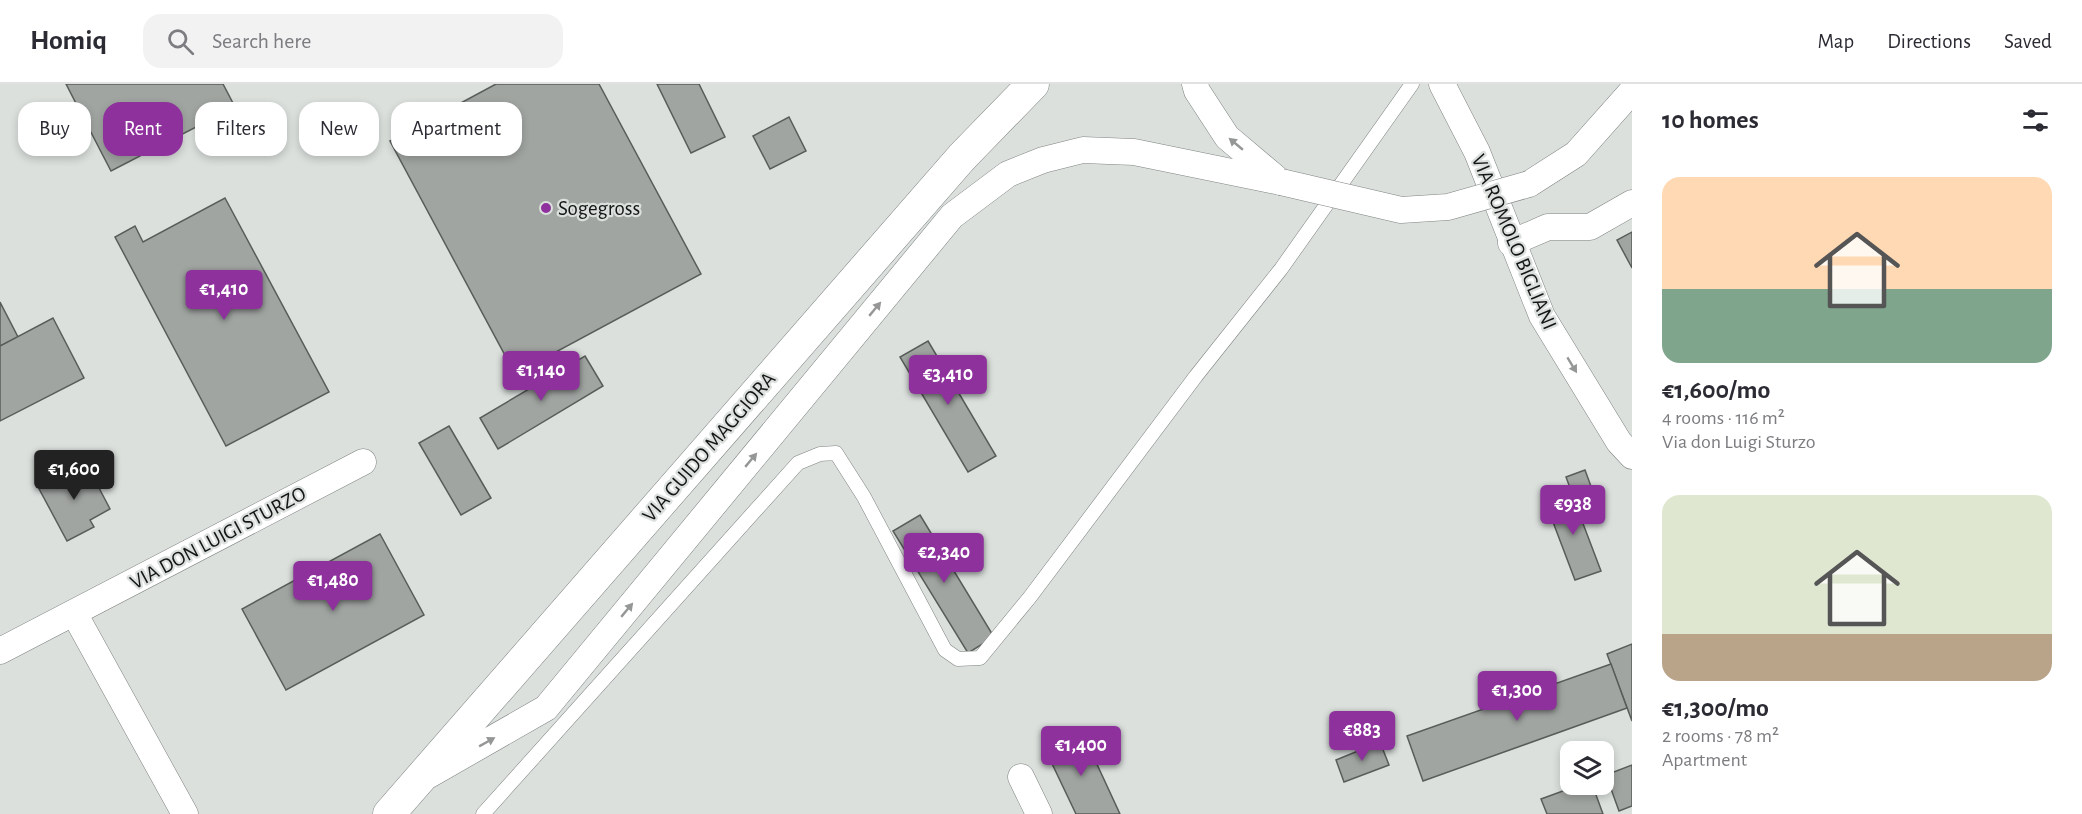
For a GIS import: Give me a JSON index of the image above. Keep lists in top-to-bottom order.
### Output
{
  "streets": {
    "street": ["VIA ROMOLO BIGLIANI", "VIA GUIDO MAGGIORA", "VIA DON LUIGI STURZO"]
  },
  "one_way": ["VIA ROMOLO BIGLIANI"],
  "places": ["Sogegross"],
  "page": {
    "header": "Homiq",
    "search": "Search here",
    "nav": ["Map", "Directions", "Saved"],
    "heading": "10 homes",
    "chip": [
      "Buy",
      "Rent",
      "Filters",
      "New",
      "Apartment"
    ],
    "list": [
      {
        "name": "€1,600/mo",
        "note": "4 rooms · 116 m² · Via don Luigi Sturzo"
      },
      {
        "name": "€1,300/mo",
        "note": "2 rooms · 78 m² · Apartment"
      }
    ],
    "price": [
      "€1,410",
      "€1,140",
      "€3,410",
      "€1,600",
      "€938",
      "€2,340",
      "€1,480",
      "€1,300",
      "€883",
      "€1,400"
    ]
  }
}
